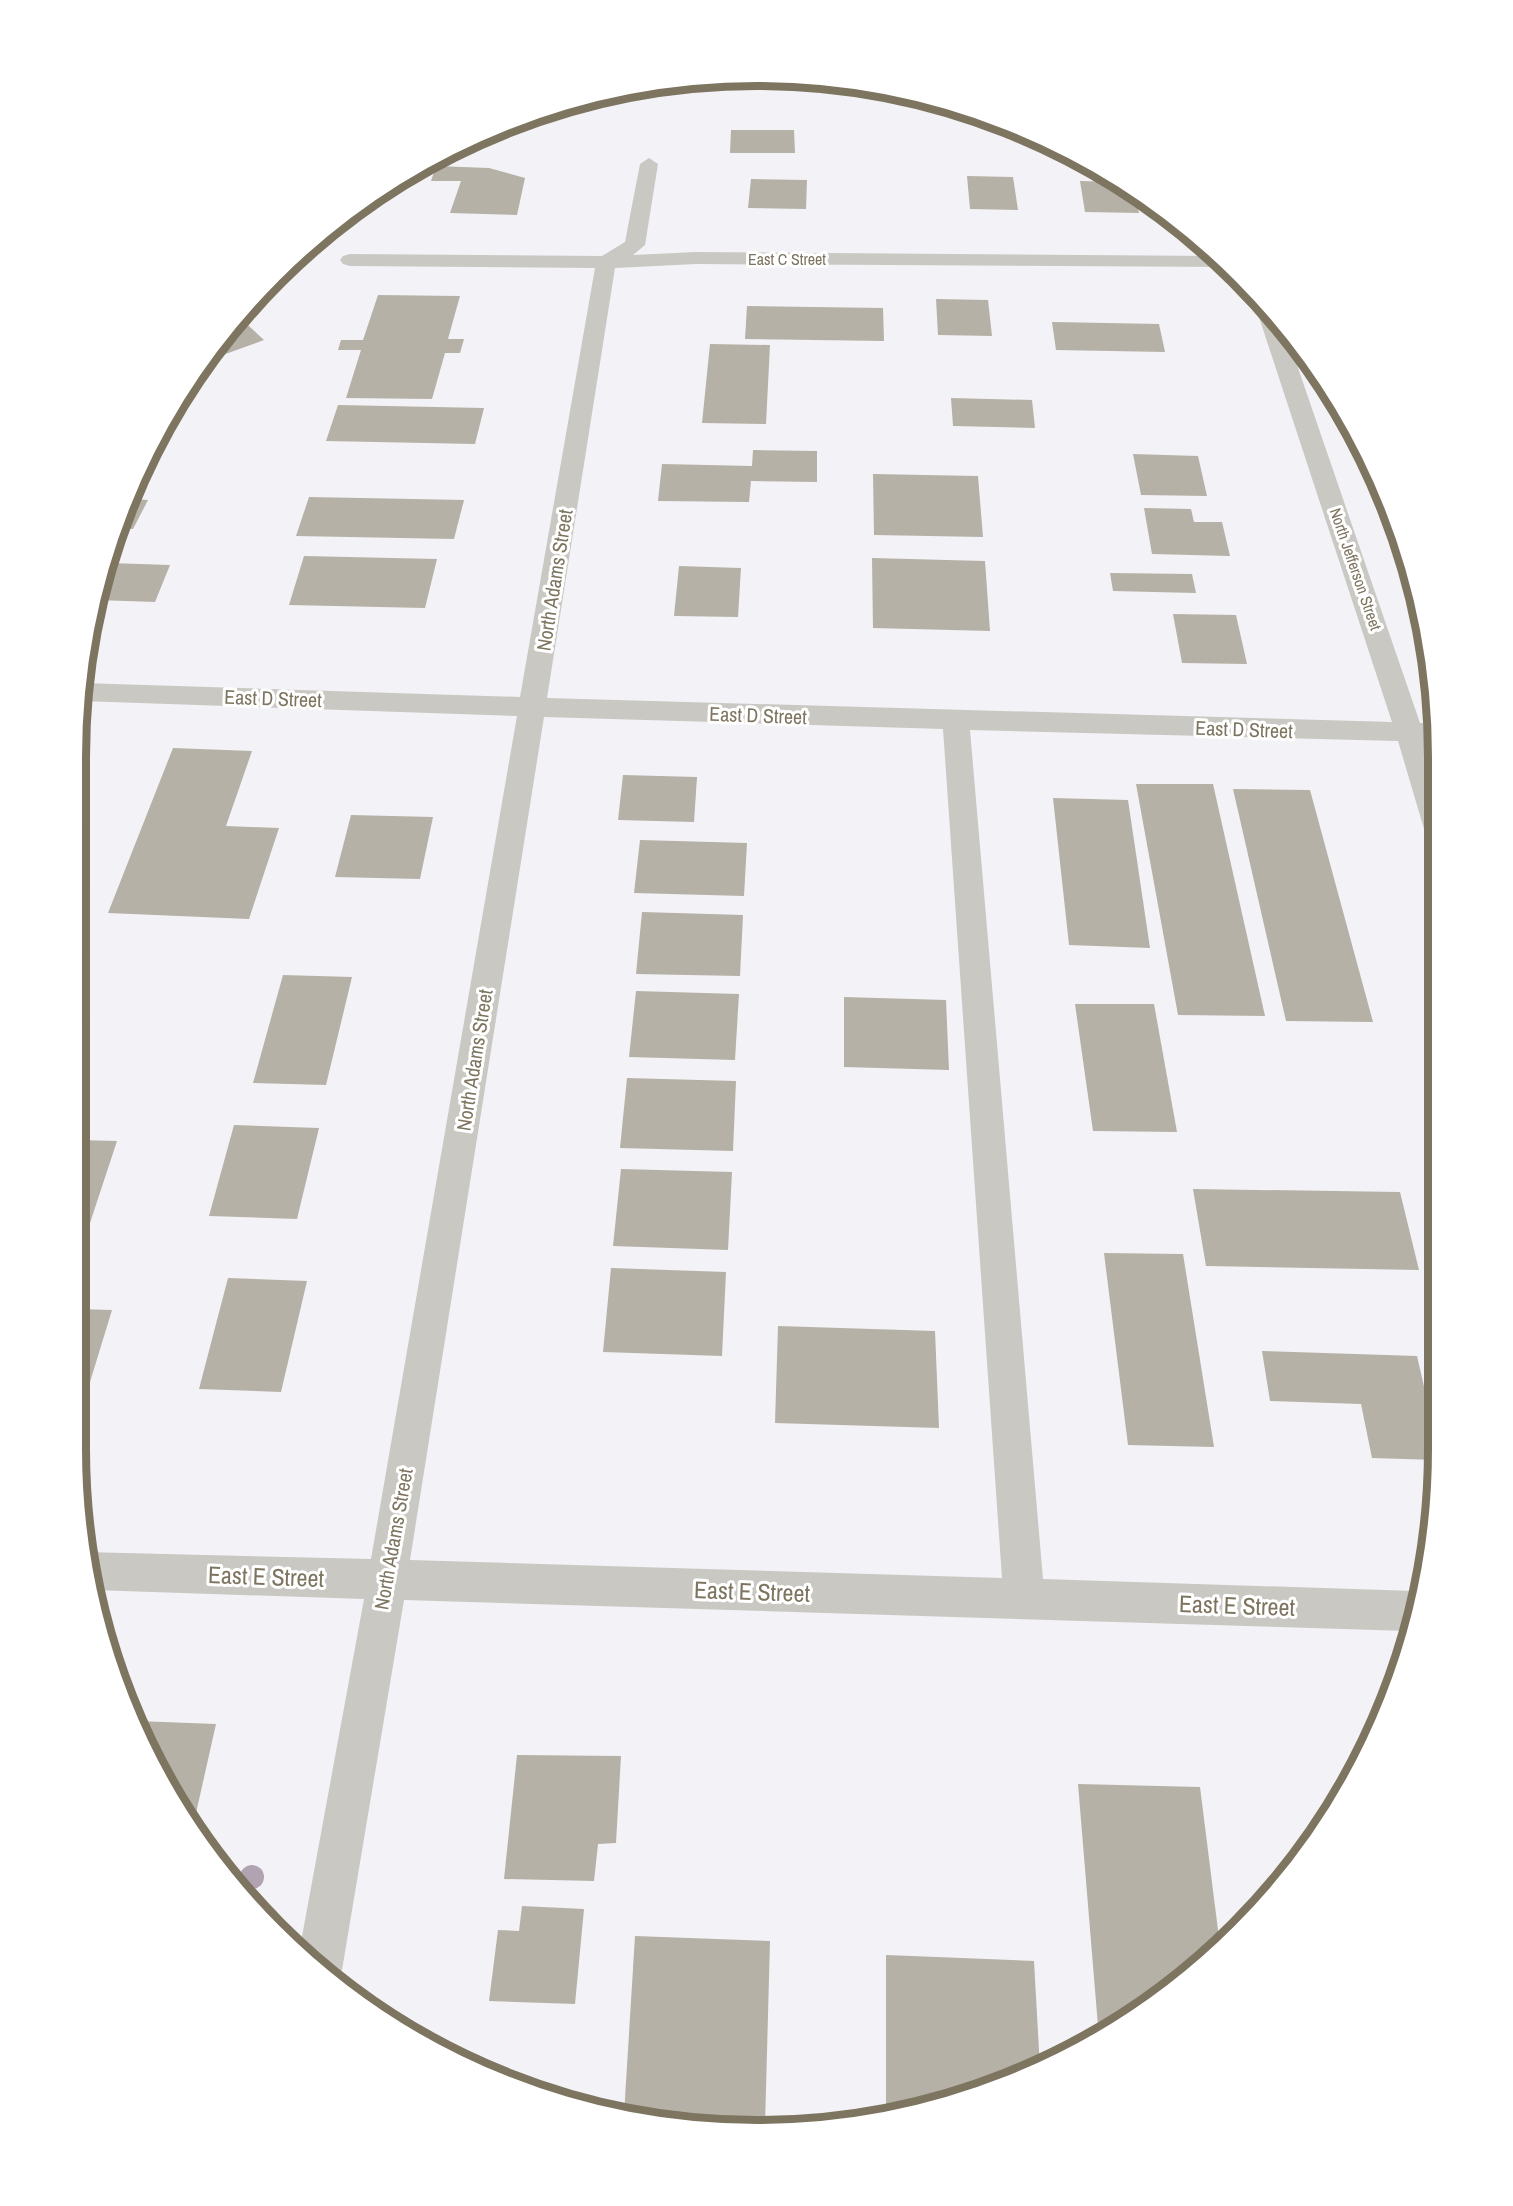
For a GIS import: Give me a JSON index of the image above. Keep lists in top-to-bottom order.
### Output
{
  "streets": {
    "street": [
      "East C Street",
      "North Jefferson Street",
      "North Adams Street",
      "East D Street",
      "East E Street"
    ]
  },
  "crossings": [
    ["East C Street", "North Adams Street"],
    ["North Jefferson Street", "East D Street"],
    ["North Adams Street", "East D Street"],
    ["North Adams Street", "East E Street"]
  ]
}
